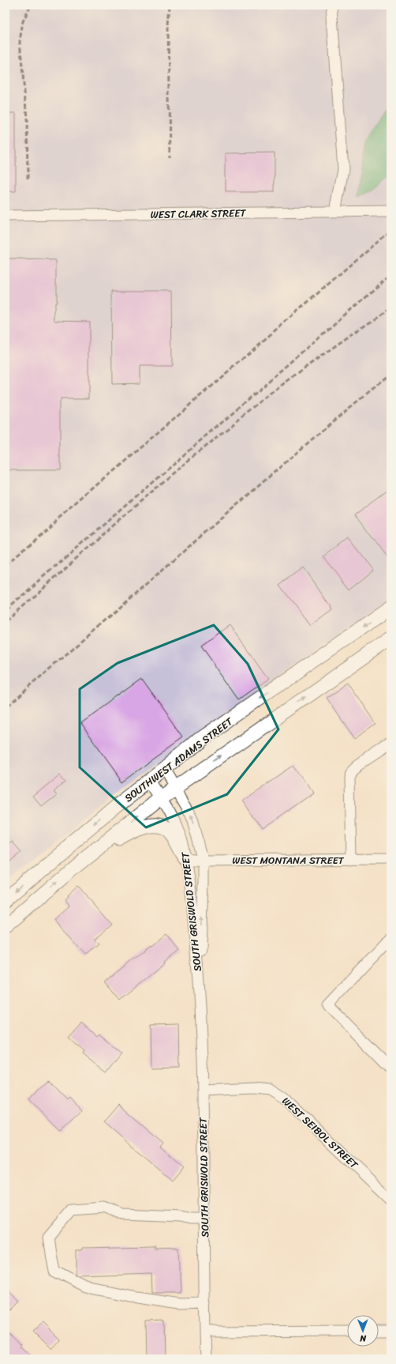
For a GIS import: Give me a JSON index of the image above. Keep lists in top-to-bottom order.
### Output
{
  "streets": {
    "main road": ["SOUTHWEST ADAMS STREET"],
    "street": [
      "WEST CLARK STREET",
      "WEST MONTANA STREET",
      "SOUTH GRISWOLD STREET",
      "WEST SEIBOL STREET"
    ]
  },
  "crossings": [
    ["SOUTHWEST ADAMS STREET", "SOUTH GRISWOLD STREET"],
    ["WEST MONTANA STREET", "SOUTH GRISWOLD STREET"],
    ["SOUTH GRISWOLD STREET", "WEST SEIBOL STREET"]
  ],
  "north": "bottom"
}
